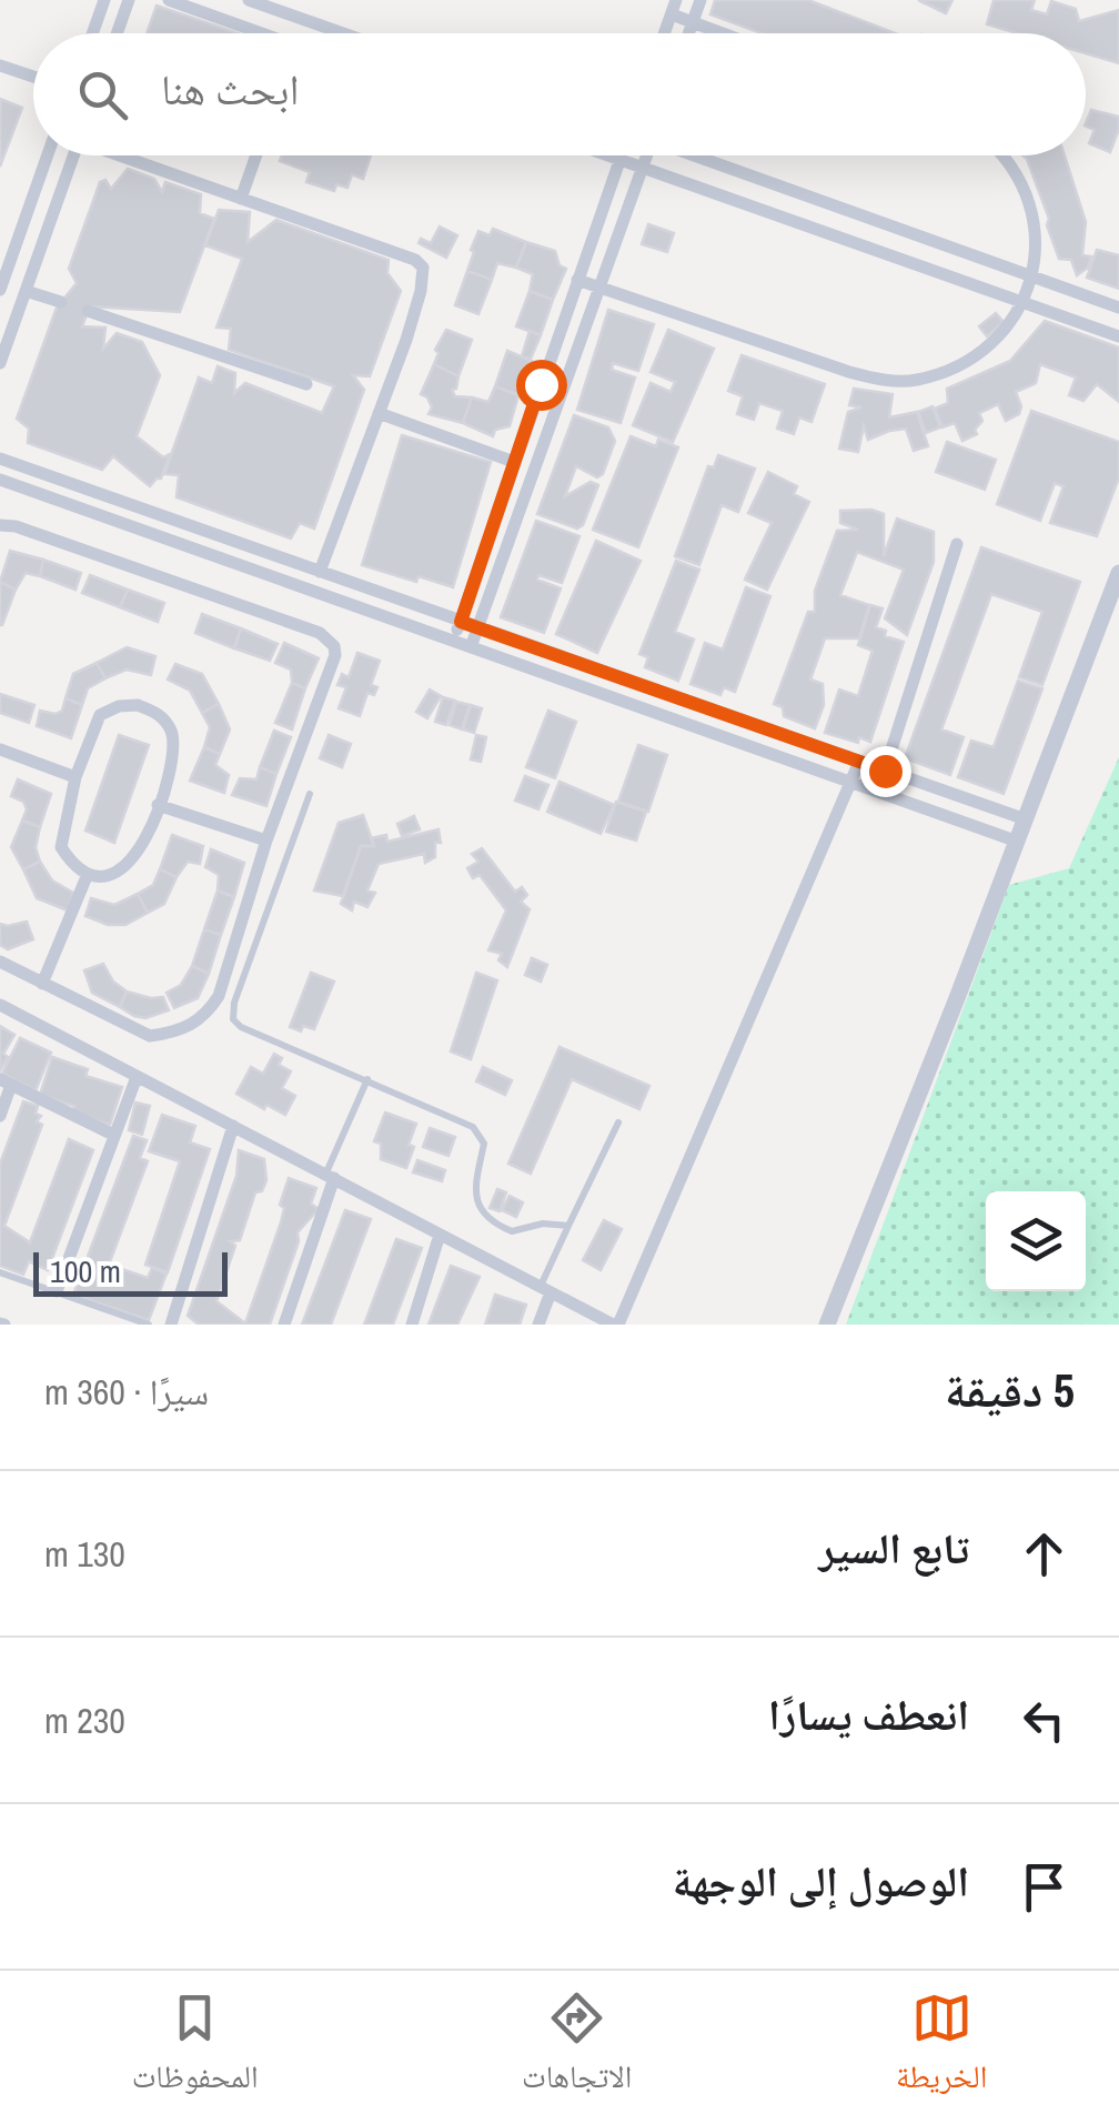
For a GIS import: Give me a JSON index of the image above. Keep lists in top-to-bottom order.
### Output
{
  "scale_bar": "100 m",
  "page": {
    "search": "ابحث هنا",
    "scale": "100 m",
    "heading": ["5 دقيقة", "سيرًا · 360 m"],
    "list": [
      ["تابع السير", "130 m"],
      ["انعطف يسارًا", "230 m"],
      "الوصول إلى الوجهة"
    ],
    "nav": ["الخريطة", "الاتجاهات", "المحفوظات"]
  }
}
